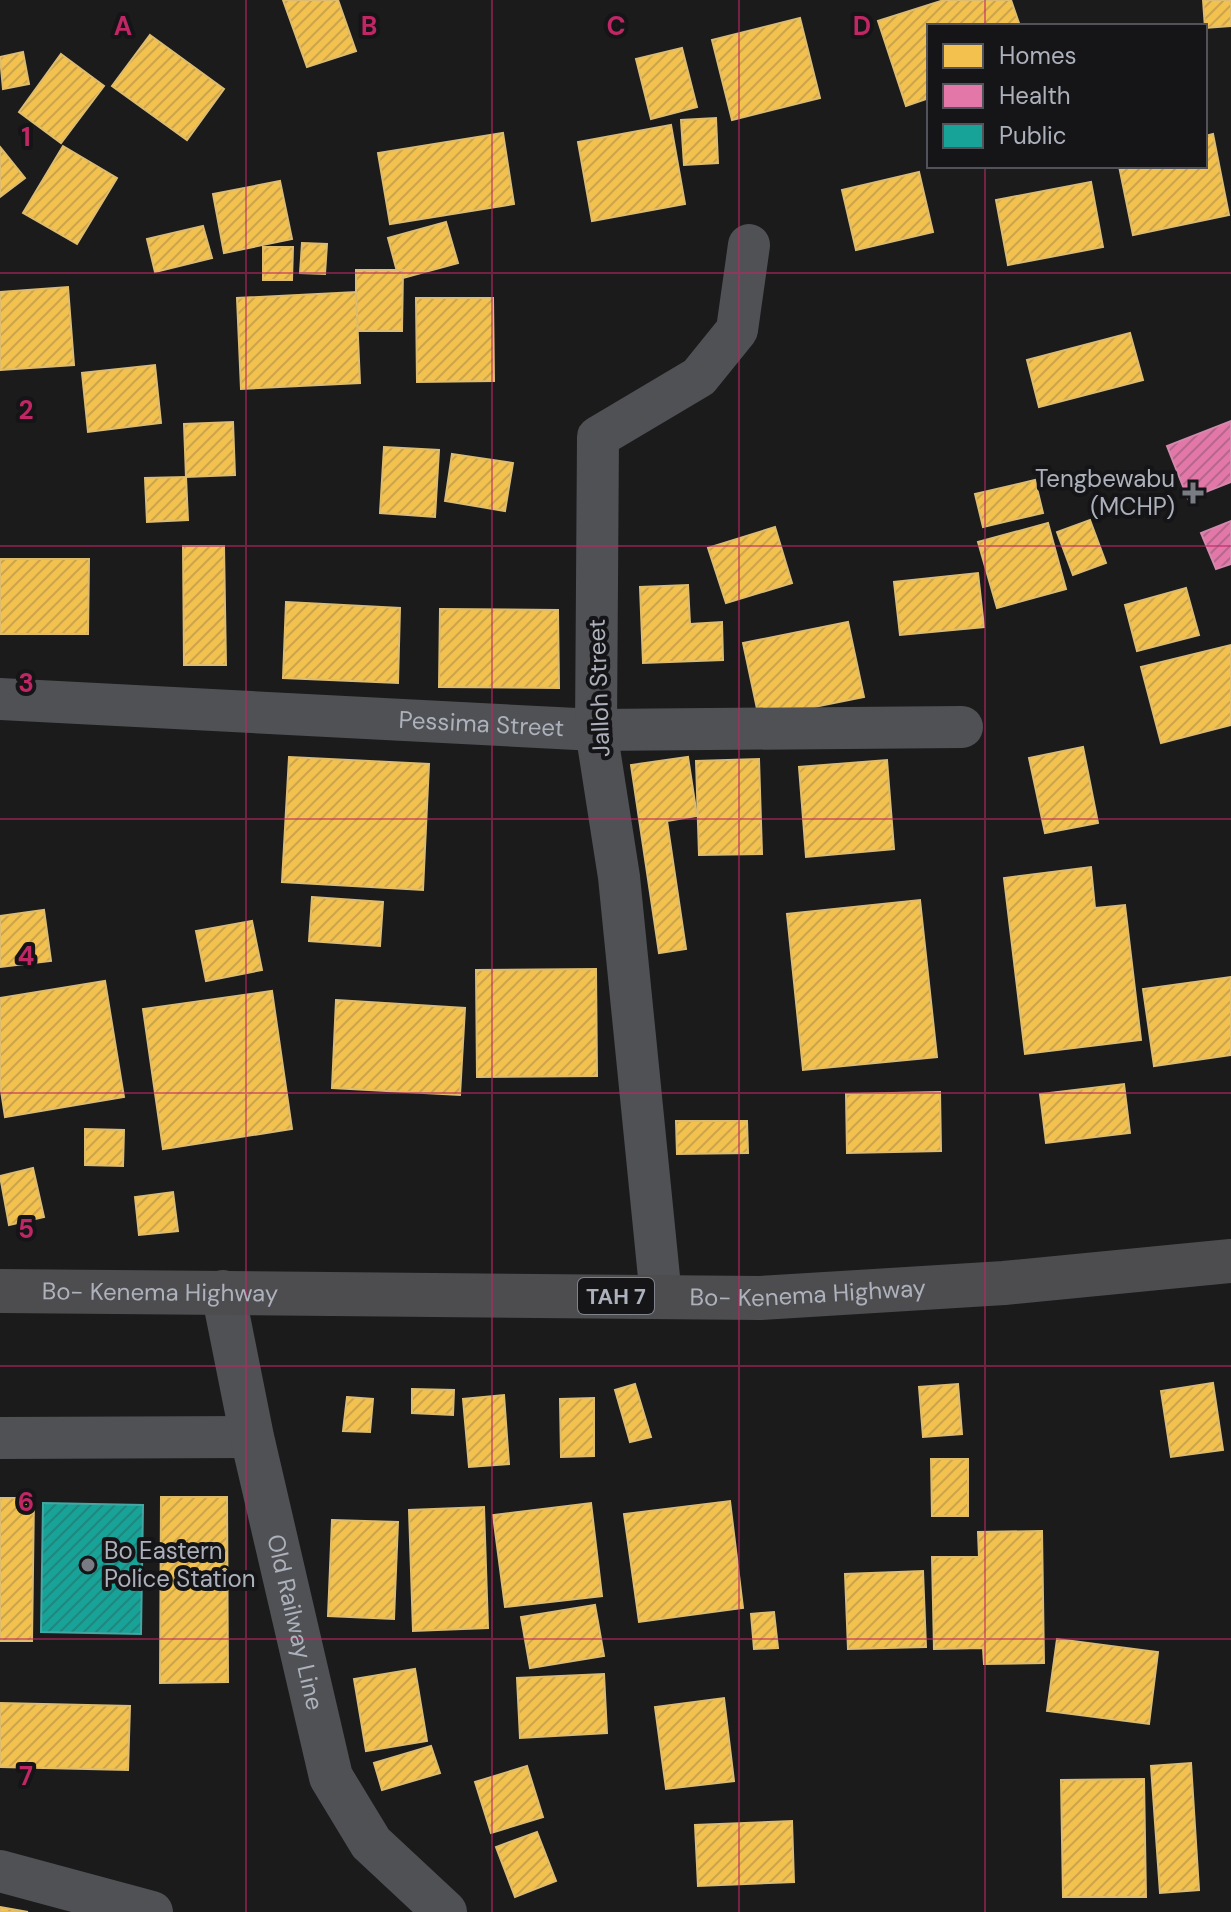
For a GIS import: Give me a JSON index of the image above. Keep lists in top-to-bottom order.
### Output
{
  "streets": {
    "highway": ["Bo- Kenema Highway", "TAH 7"],
    "street": ["Jalloh Street", "Pessima Street", "Old Railway Line"]
  },
  "crossings": [
    ["Jalloh Street", "Pessima Street"],
    ["Jalloh Street", "Bo- Kenema Highway"],
    ["Bo- Kenema Highway", "Old Railway Line"]
  ],
  "places": {
    "health": ["Tengbewabu (MCHP)"],
    "other": ["Bo Eastern Police Station"]
  },
  "legend": ["Homes", "Health", "Public"],
  "grid": {
    "columns": [
      "A",
      "B",
      "C",
      "D"
    ],
    "rows": [
      "1",
      "2",
      "3",
      "4",
      "5",
      "6",
      "7"
    ]
  }
}
